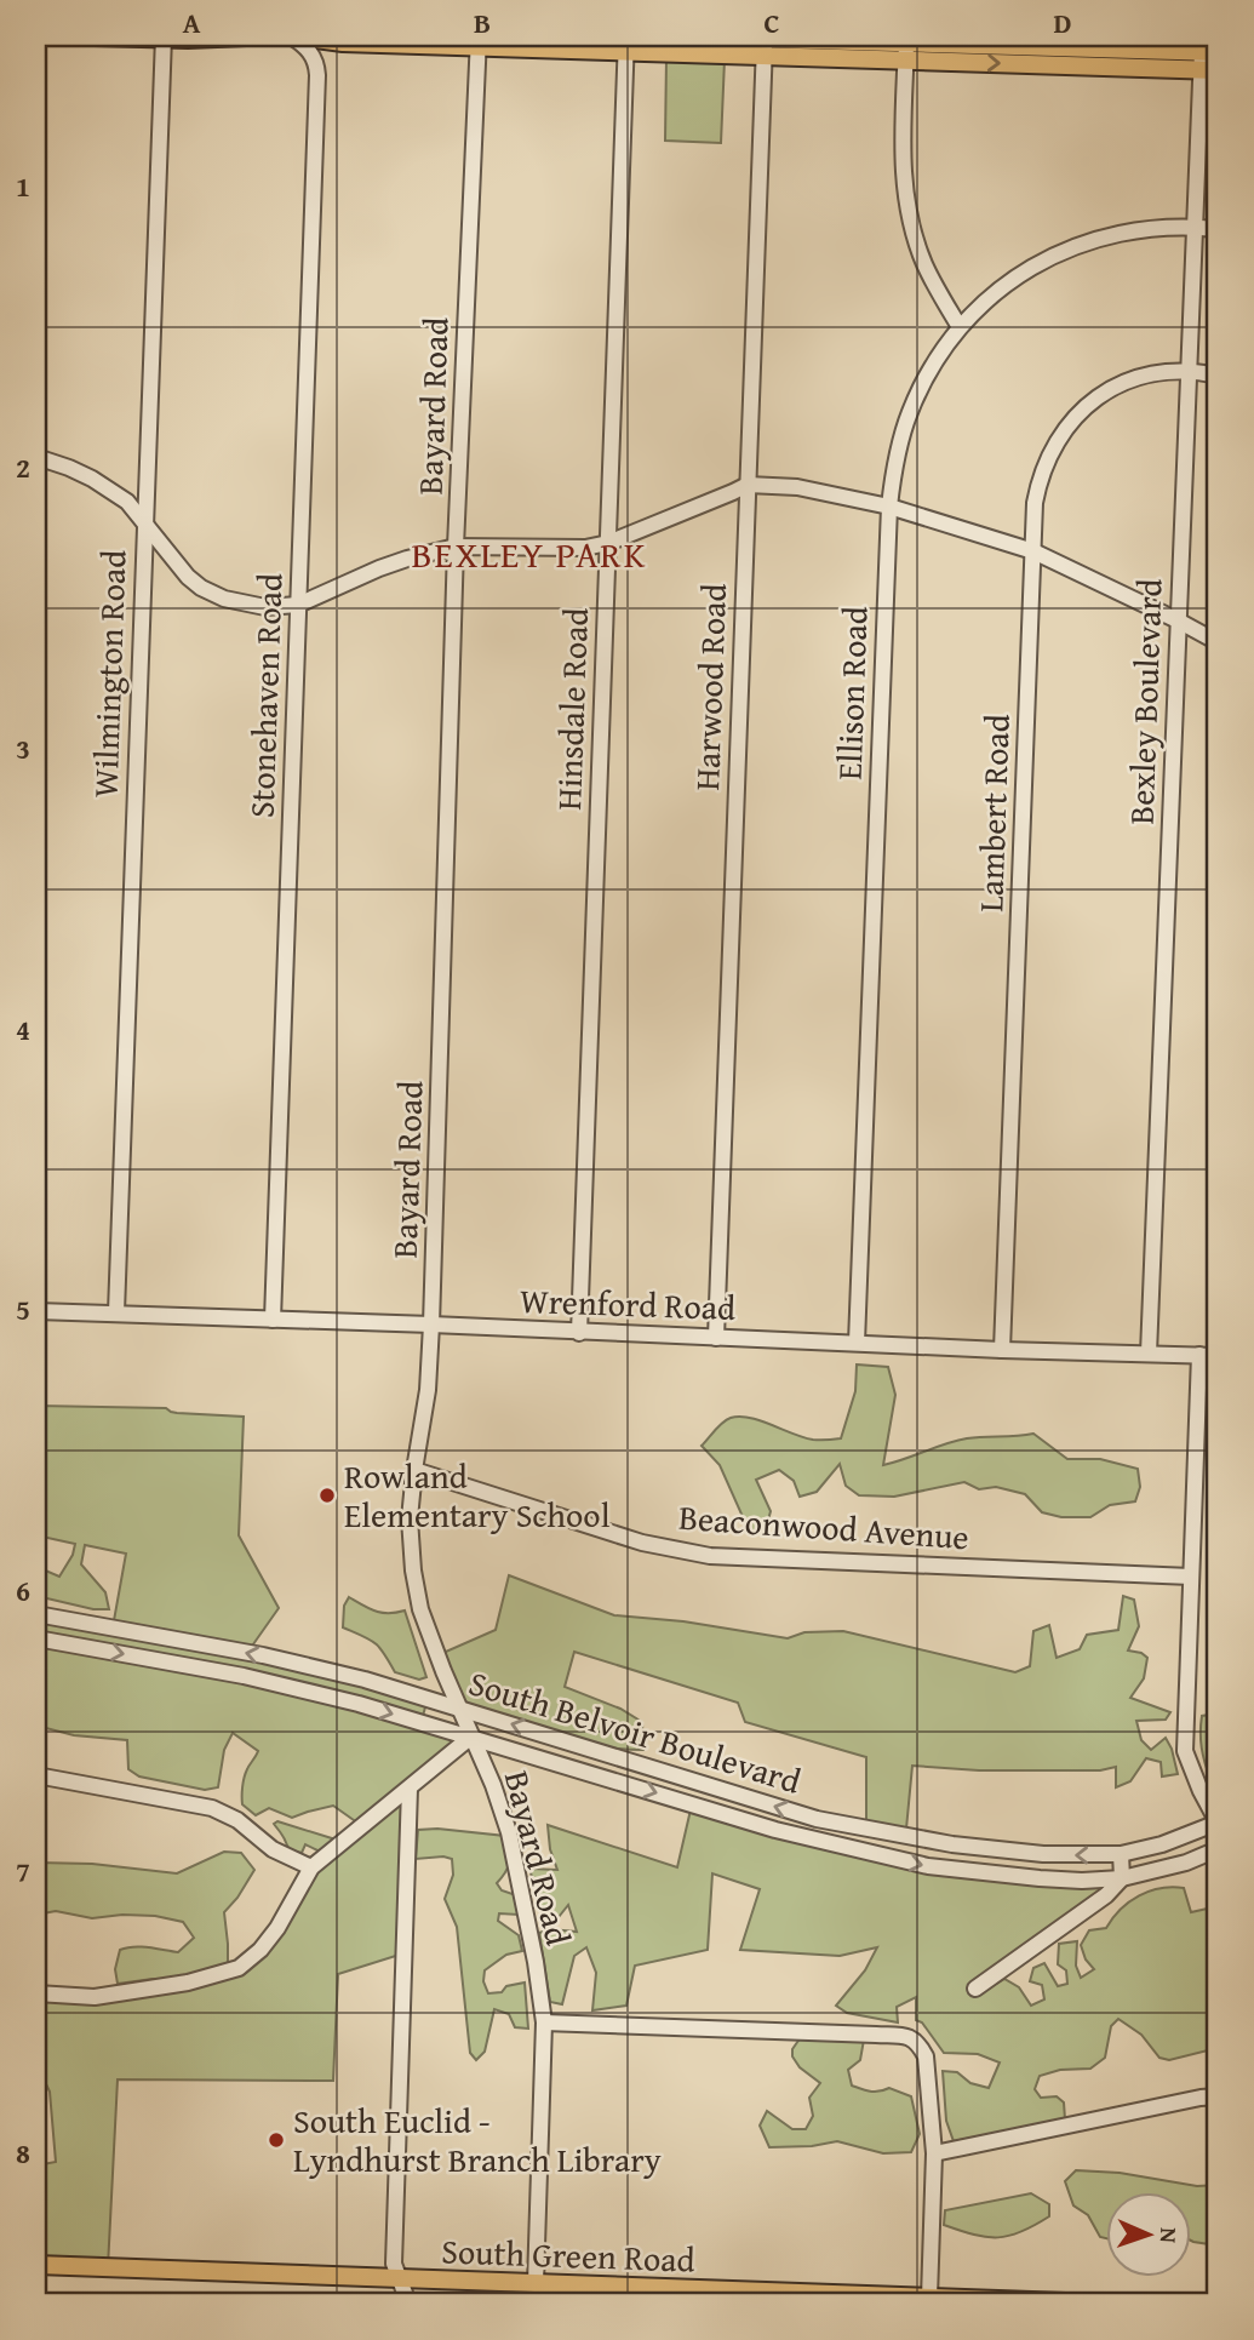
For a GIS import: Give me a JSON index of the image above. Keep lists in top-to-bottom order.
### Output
{
  "streets": {
    "main road": ["South Green Road"],
    "street": [
      "Bayard Road",
      "Wilmington Road",
      "Harwood Road",
      "Ellison Road",
      "Stonehaven Road",
      "Bexley Boulevard",
      "Hinsdale Road",
      "Lambert Road",
      "Wrenford Road",
      "Beaconwood Avenue",
      "South Belvoir Boulevard"
    ]
  },
  "crossings": [
    ["Bayard Road", "Wrenford Road"],
    ["Bayard Road", "Beaconwood Avenue"],
    ["Bayard Road", "South Belvoir Boulevard"],
    ["Bayard Road", "South Green Road"],
    ["Wilmington Road", "Wrenford Road"],
    ["Harwood Road", "Wrenford Road"],
    ["Ellison Road", "Bexley Boulevard"],
    ["Ellison Road", "Wrenford Road"],
    ["Stonehaven Road", "Wrenford Road"],
    ["Bexley Boulevard", "Lambert Road"],
    ["Bexley Boulevard", "Wrenford Road"],
    ["Hinsdale Road", "Wrenford Road"],
    ["Lambert Road", "Wrenford Road"]
  ],
  "districts": ["BEXLEY PARK"],
  "places": ["Rowland Elementary School", "South Euclid - Lyndhurst Branch Library"],
  "north": "right",
  "grid": {
    "columns": [
      "A",
      "B",
      "C",
      "D"
    ],
    "rows": [
      "1",
      "2",
      "3",
      "4",
      "5",
      "6",
      "7",
      "8"
    ]
  }
}
